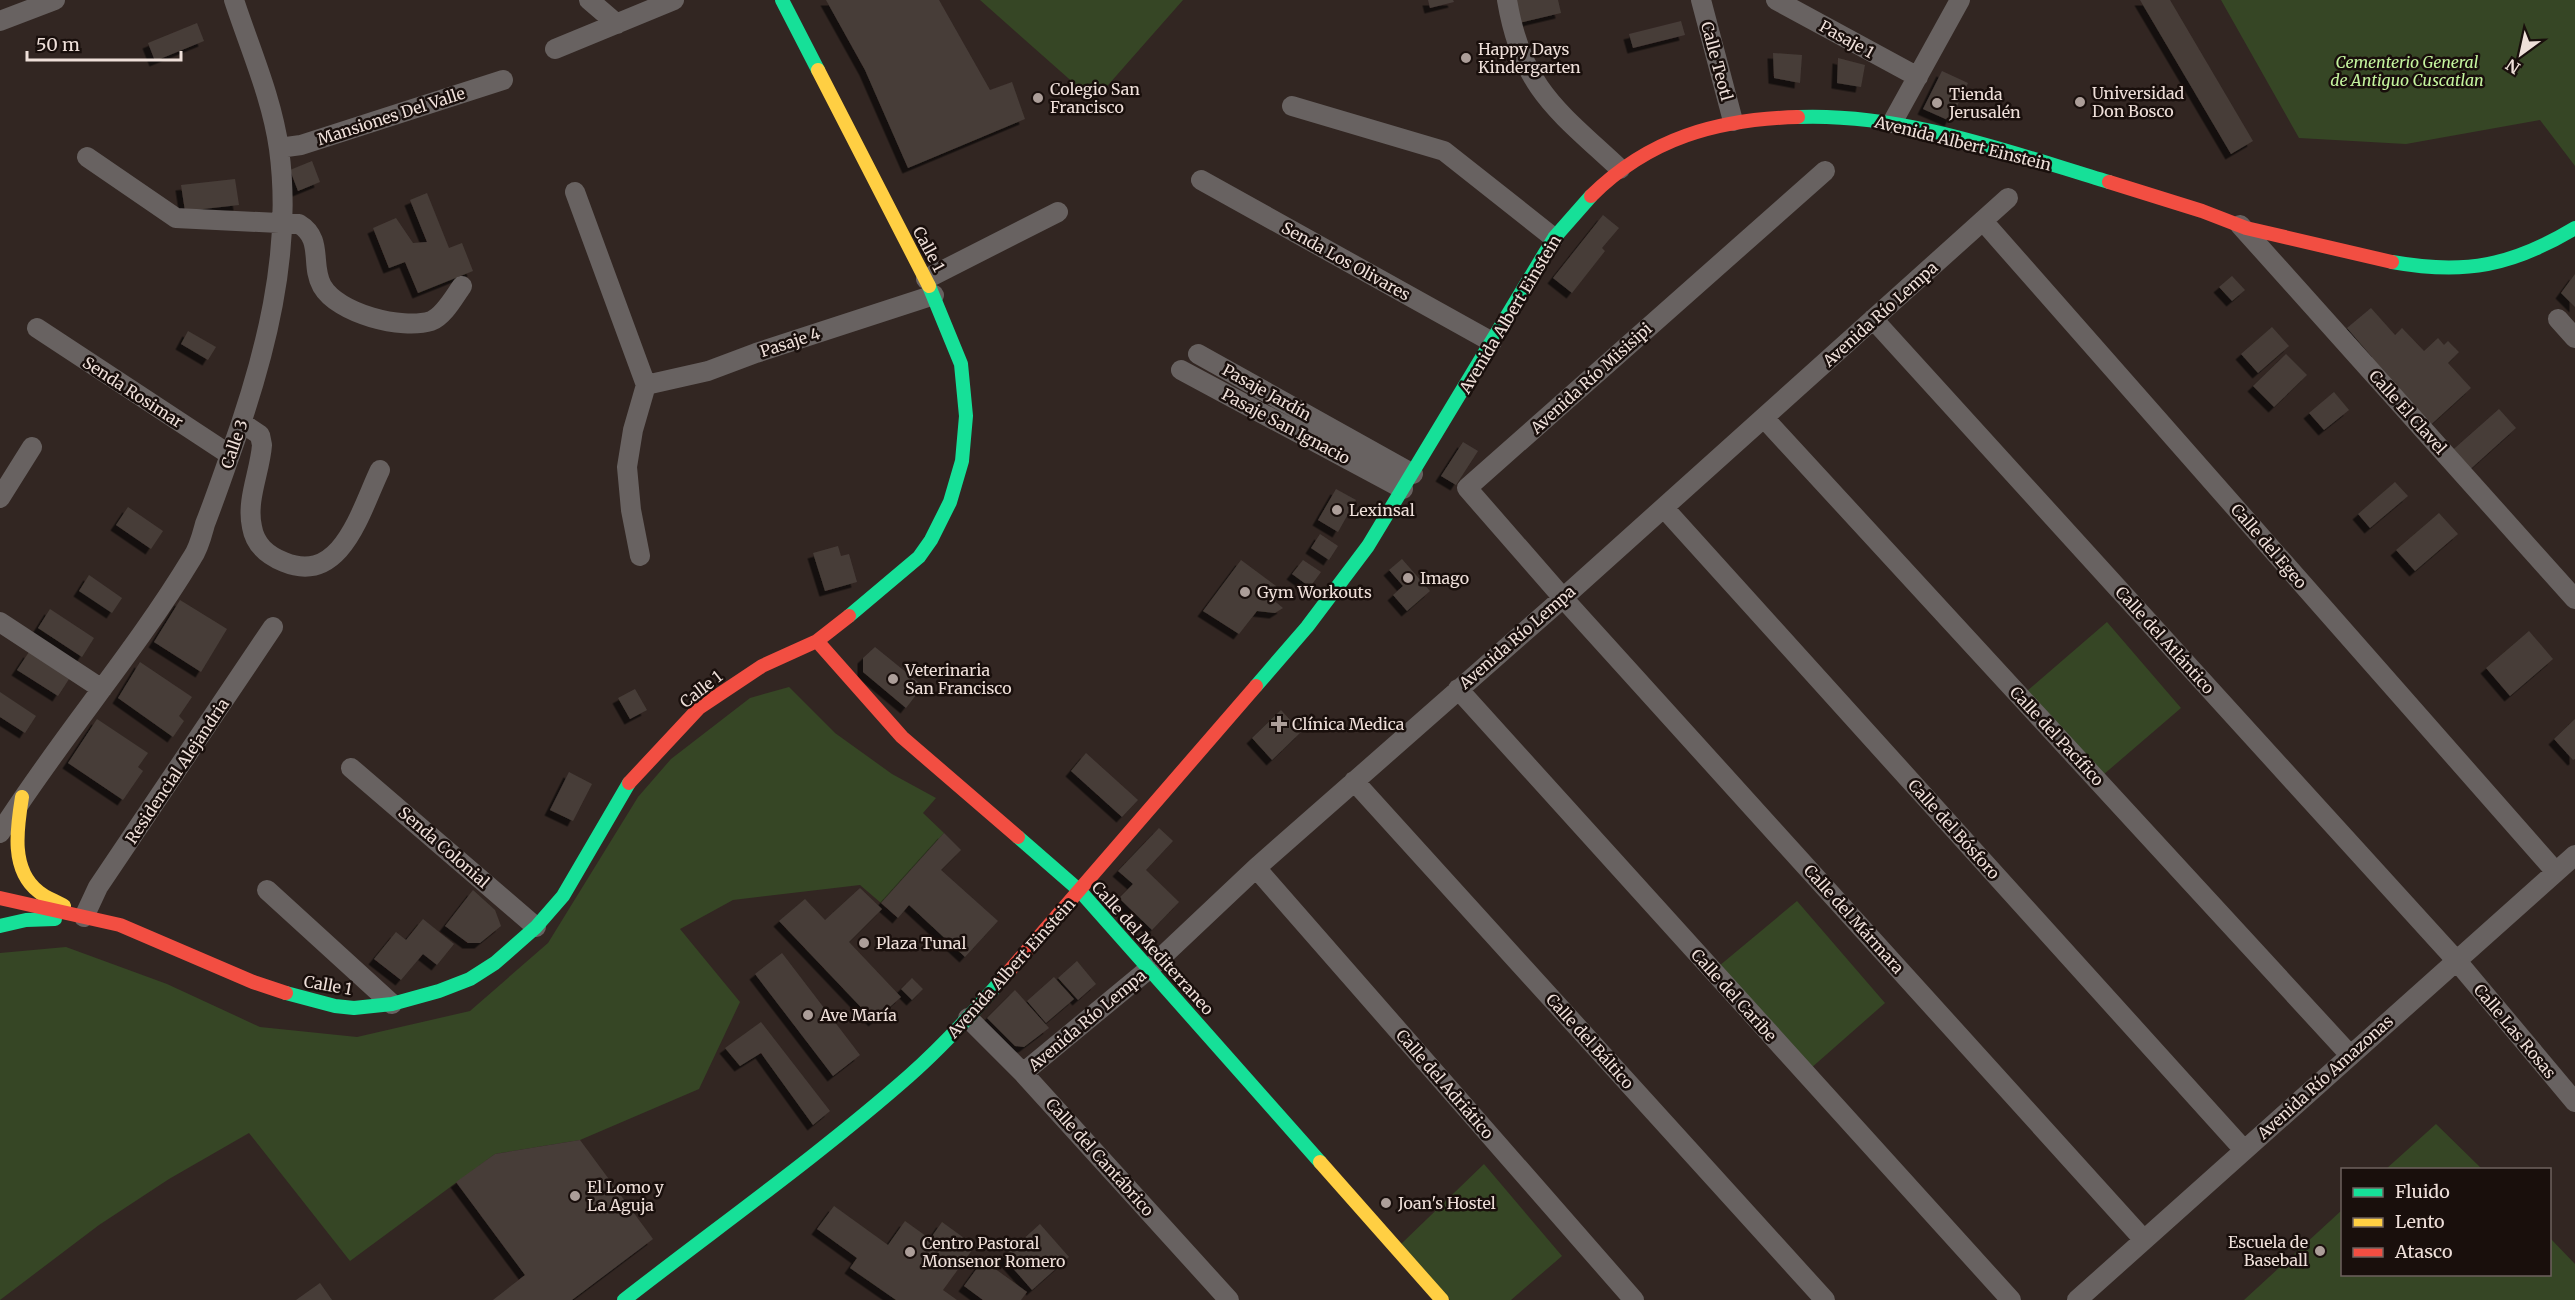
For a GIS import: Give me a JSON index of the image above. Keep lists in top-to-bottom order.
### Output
{
  "streets": {
    "street": [
      "Pasaje 1",
      "Calle Teotl",
      "Mansiones Del Valle",
      "Avenida Albert Einstein",
      "Calle 1",
      "Senda Los Olivares",
      "Avenida Río Lempa",
      "Pasaje 4",
      "Avenida Río Misisipi",
      "Senda Rosimar",
      "Pasaje Jardín",
      "Calle El Clavel",
      "Pasaje San Ignacio",
      "Calle 3",
      "Calle del Egeo",
      "Calle del Atlántico",
      "Calle del Pacífico",
      "Residencial Alejandria",
      "Calle del Bósforo",
      "Senda Colonial",
      "Calle del Mármara",
      "Calle del Mediterraneo",
      "Calle del Caribe",
      "Calle Las Rosas",
      "Calle del Báltico",
      "Avenida Río Amazonas",
      "Calle del Adriático",
      "Calle del Cantábrico"
    ]
  },
  "crossings": [
    ["Calle Teotl", "Avenida Albert Einstein"],
    ["Mansiones Del Valle", "Calle 3"],
    ["Avenida Albert Einstein", "Senda Los Olivares"],
    ["Avenida Albert Einstein", "Pasaje Jardín"],
    ["Avenida Albert Einstein", "Calle El Clavel"],
    ["Avenida Albert Einstein", "Pasaje San Ignacio"],
    ["Avenida Albert Einstein", "Calle del Mediterraneo"],
    ["Avenida Albert Einstein", "Calle del Cantábrico"],
    ["Calle 1", "Pasaje 4"],
    ["Calle 1", "Residencial Alejandria"],
    ["Calle 1", "Senda Colonial"],
    ["Calle 1", "Calle del Mediterraneo"],
    ["Avenida Río Lempa", "Avenida Río Misisipi"],
    ["Avenida Río Lempa", "Calle del Egeo"],
    ["Avenida Río Lempa", "Calle del Atlántico"],
    ["Avenida Río Lempa", "Calle del Pacífico"],
    ["Avenida Río Lempa", "Calle del Bósforo"],
    ["Avenida Río Lempa", "Calle del Mármara"],
    ["Avenida Río Lempa", "Calle del Mediterraneo"],
    ["Avenida Río Lempa", "Calle del Caribe"],
    ["Avenida Río Lempa", "Calle del Báltico"],
    ["Avenida Río Lempa", "Calle del Adriático"],
    ["Avenida Río Lempa", "Calle del Cantábrico"],
    ["Avenida Río Misisipi", "Calle del Mármara"],
    ["Senda Rosimar", "Calle 3"],
    ["Pasaje Jardín", "Pasaje San Ignacio"],
    ["Calle del Egeo", "Avenida Río Amazonas"],
    ["Calle del Atlántico", "Calle Las Rosas"],
    ["Calle del Atlántico", "Avenida Río Amazonas"],
    ["Calle del Pacífico", "Avenida Río Amazonas"],
    ["Calle del Bósforo", "Avenida Río Amazonas"],
    ["Calle del Mármara", "Avenida Río Amazonas"],
    ["Calle Las Rosas", "Avenida Río Amazonas"]
  ],
  "parks": ["Cementerio General de Antiguo Cuscatlan"],
  "places": {
    "other": [
      "Happy Days Kindergarten",
      "Colegio San Francisco",
      "Universidad Don Bosco",
      "Tienda Jerusalén",
      "Lexinsal",
      "Imago",
      "Gym Workouts",
      "Veterinaria San Francisco",
      "Plaza Tunal",
      "Ave María",
      "El Lomo y La Aguja",
      "Joan's Hostel",
      "Escuela de Baseball",
      "Centro Pastoral Monsenor Romero"
    ],
    "health": ["Clínica Medica"]
  },
  "legend": ["Fluido", "Lento", "Atasco"],
  "scale_bar": "50 m",
  "north": "bottom left"
}
